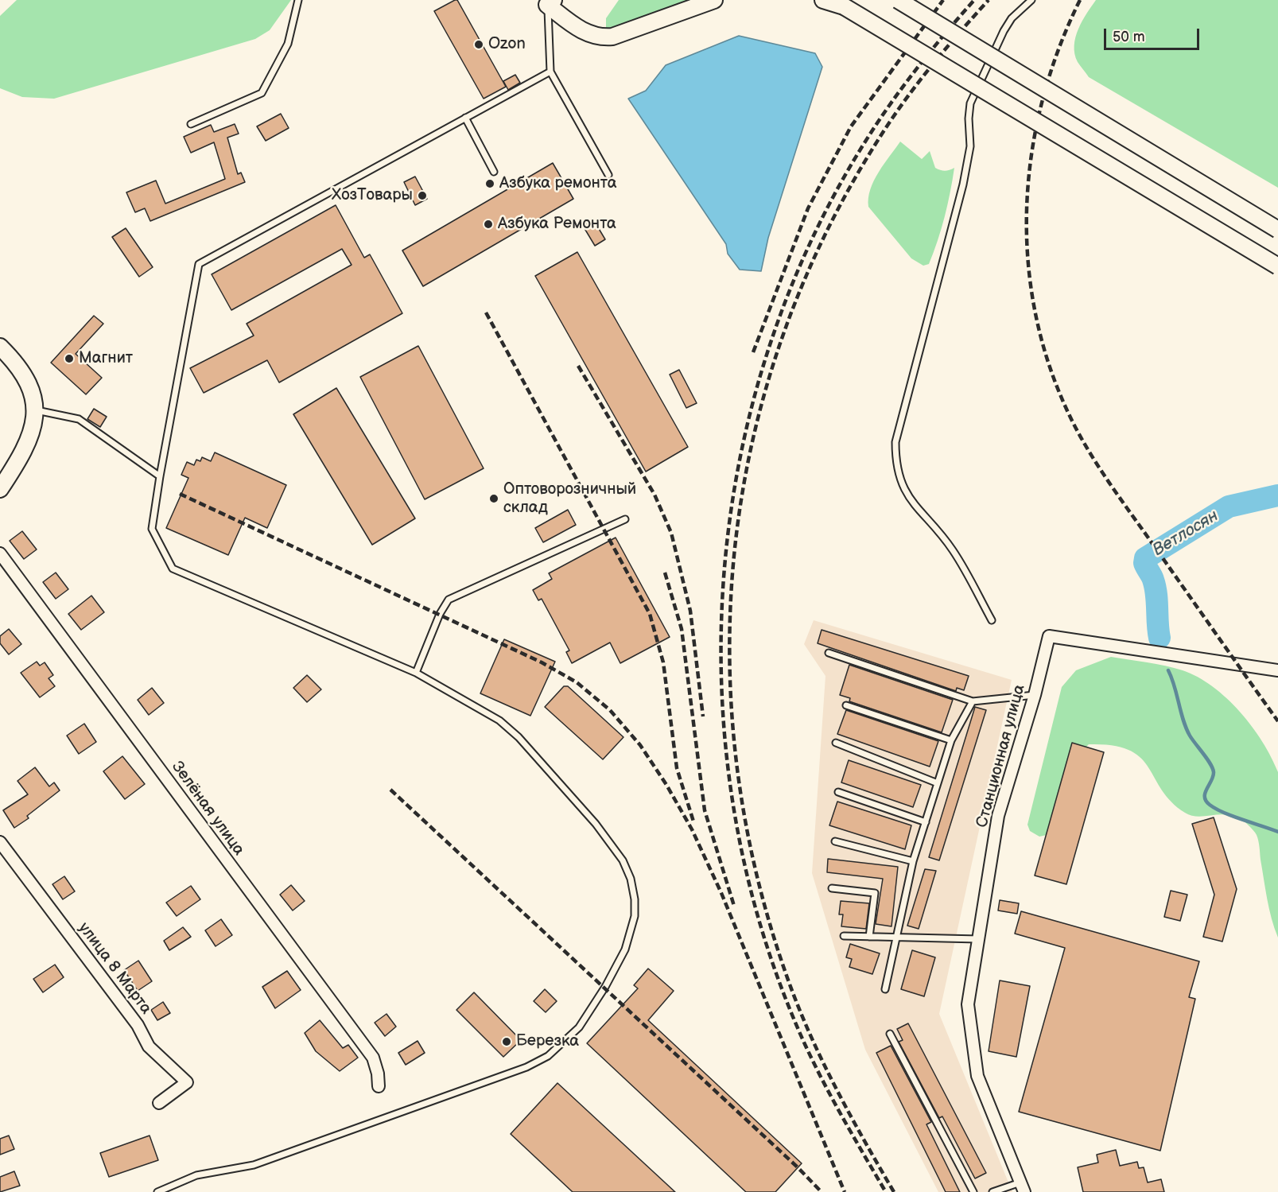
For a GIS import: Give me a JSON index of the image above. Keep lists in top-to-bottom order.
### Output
{
  "streets": {
    "street": ["Станционная улица", "Зелёная улица", "улица 8 Марта"]
  },
  "water": ["Ветлосян"],
  "places": [
    "Ozon",
    "Азбука ремонта",
    "ХозТовары",
    "Азбука Ремонта",
    "Магнит",
    "Оптоворозничный склад",
    "Березка"
  ],
  "scale_bar": "50 m"
}
